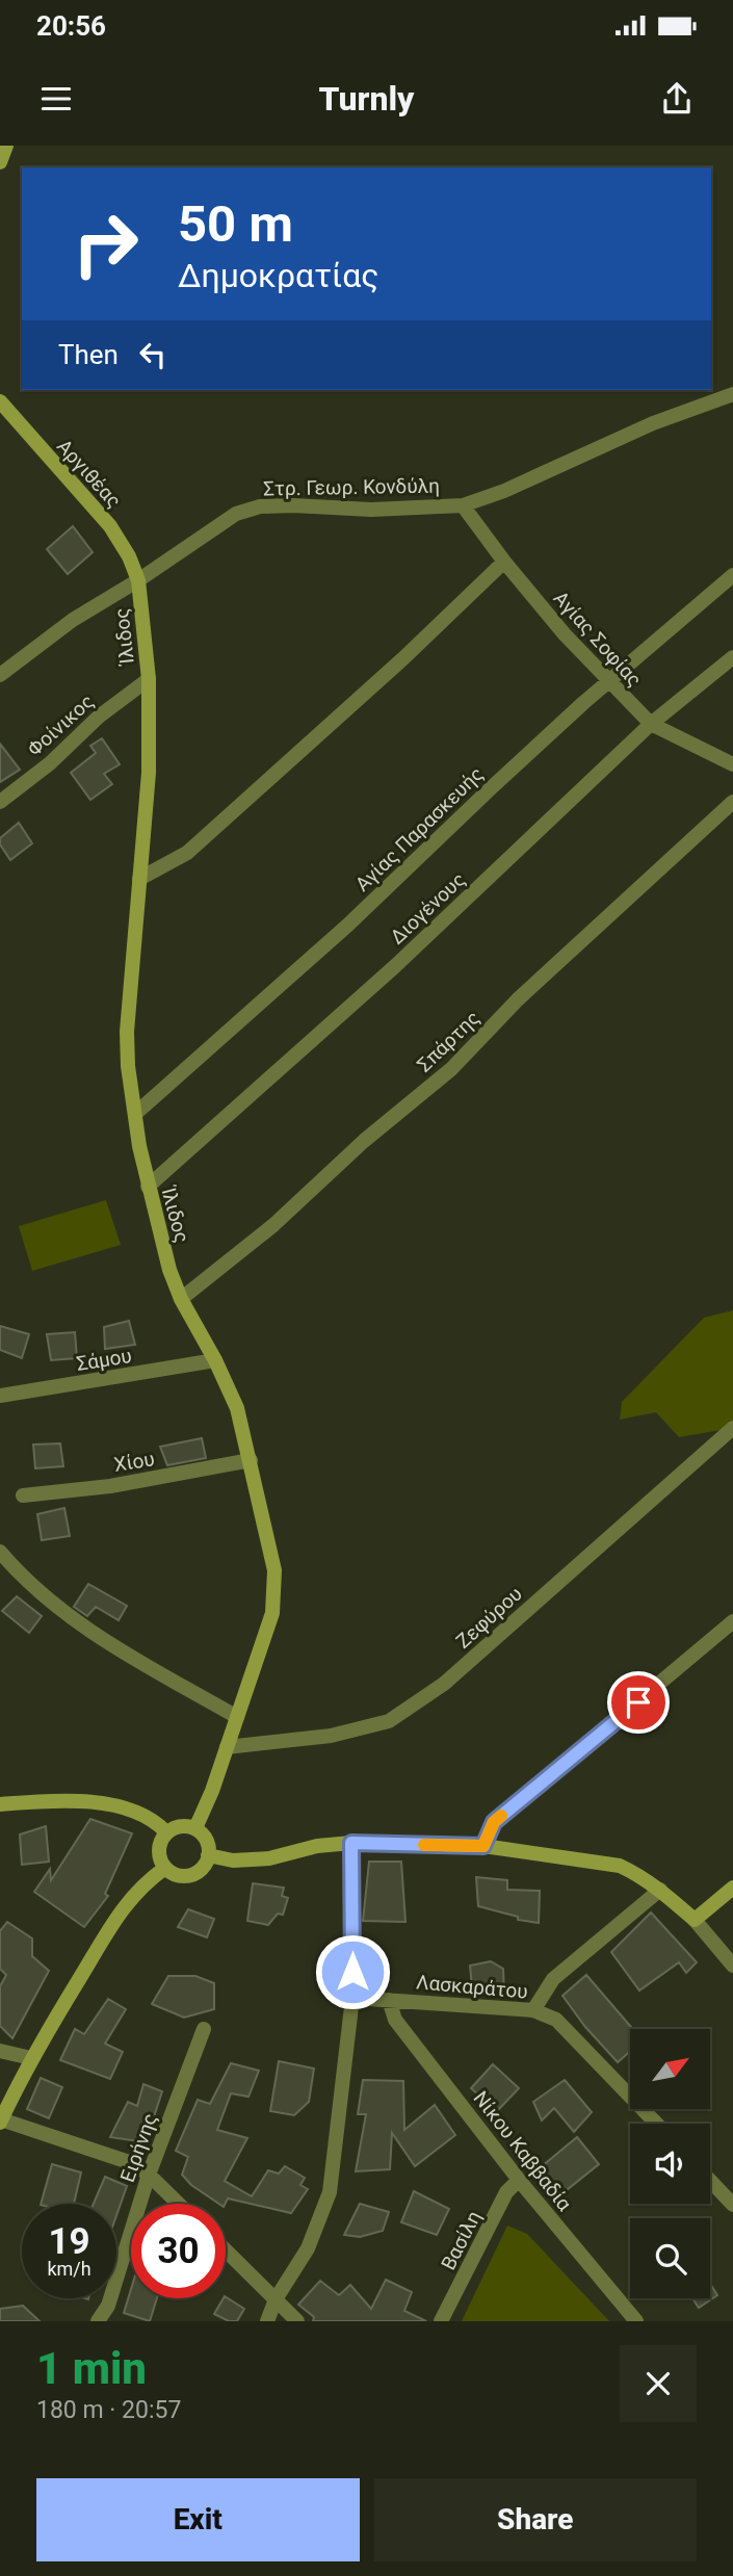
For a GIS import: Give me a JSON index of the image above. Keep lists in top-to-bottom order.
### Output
{
  "streets": {
    "street": [
      "Αργιθέας",
      "Στρ. Γεωρ. Κονδύλη",
      "Ίλιδος",
      "Αγίας Σοφίας",
      "Φοίνικος",
      "Αγίας Παρασκευής",
      "Διογένους",
      "Σπάρτης",
      "Σάμου",
      "Χίου",
      "Ζεφύρου",
      "Λασκαράτου",
      "Ειρήνης",
      "Νίκου Καββαδία",
      "Βασίλη"
    ]
  },
  "crossings": [
    ["Αργιθέας", "Στρ. Γεωρ. Κονδύλη"],
    ["Αργιθέας", "Ίλιδος"],
    ["Στρ. Γεωρ. Κονδύλη", "Ίλιδος"],
    ["Στρ. Γεωρ. Κονδύλη", "Αγίας Σοφίας"],
    ["Ίλιδος", "Φοίνικος"],
    ["Ίλιδος", "Αγίας Παρασκευής"],
    ["Ίλιδος", "Διογένους"],
    ["Ίλιδος", "Σπάρτης"],
    ["Ίλιδος", "Σάμου"],
    ["Ίλιδος", "Χίου"],
    ["Ίλιδος", "Ζεφύρου"],
    ["Αγίας Σοφίας", "Αγίας Παρασκευής"],
    ["Αγίας Σοφίας", "Διογένους"],
    ["Λασκαράτου", "Νίκου Καββαδία"],
    ["Νίκου Καββαδία", "Βασίλη"]
  ],
  "north": "top right",
  "page": {
    "status": "20:56",
    "header": "Turnly",
    "turn": ["50 m", "Δημοκρατίας"],
    "then": "Then",
    "speed": "19 km/h",
    "limit": "30",
    "heading": ["1 min", "180 m · 20:57"],
    "buttons": ["Exit", "Share"]
  }
}
